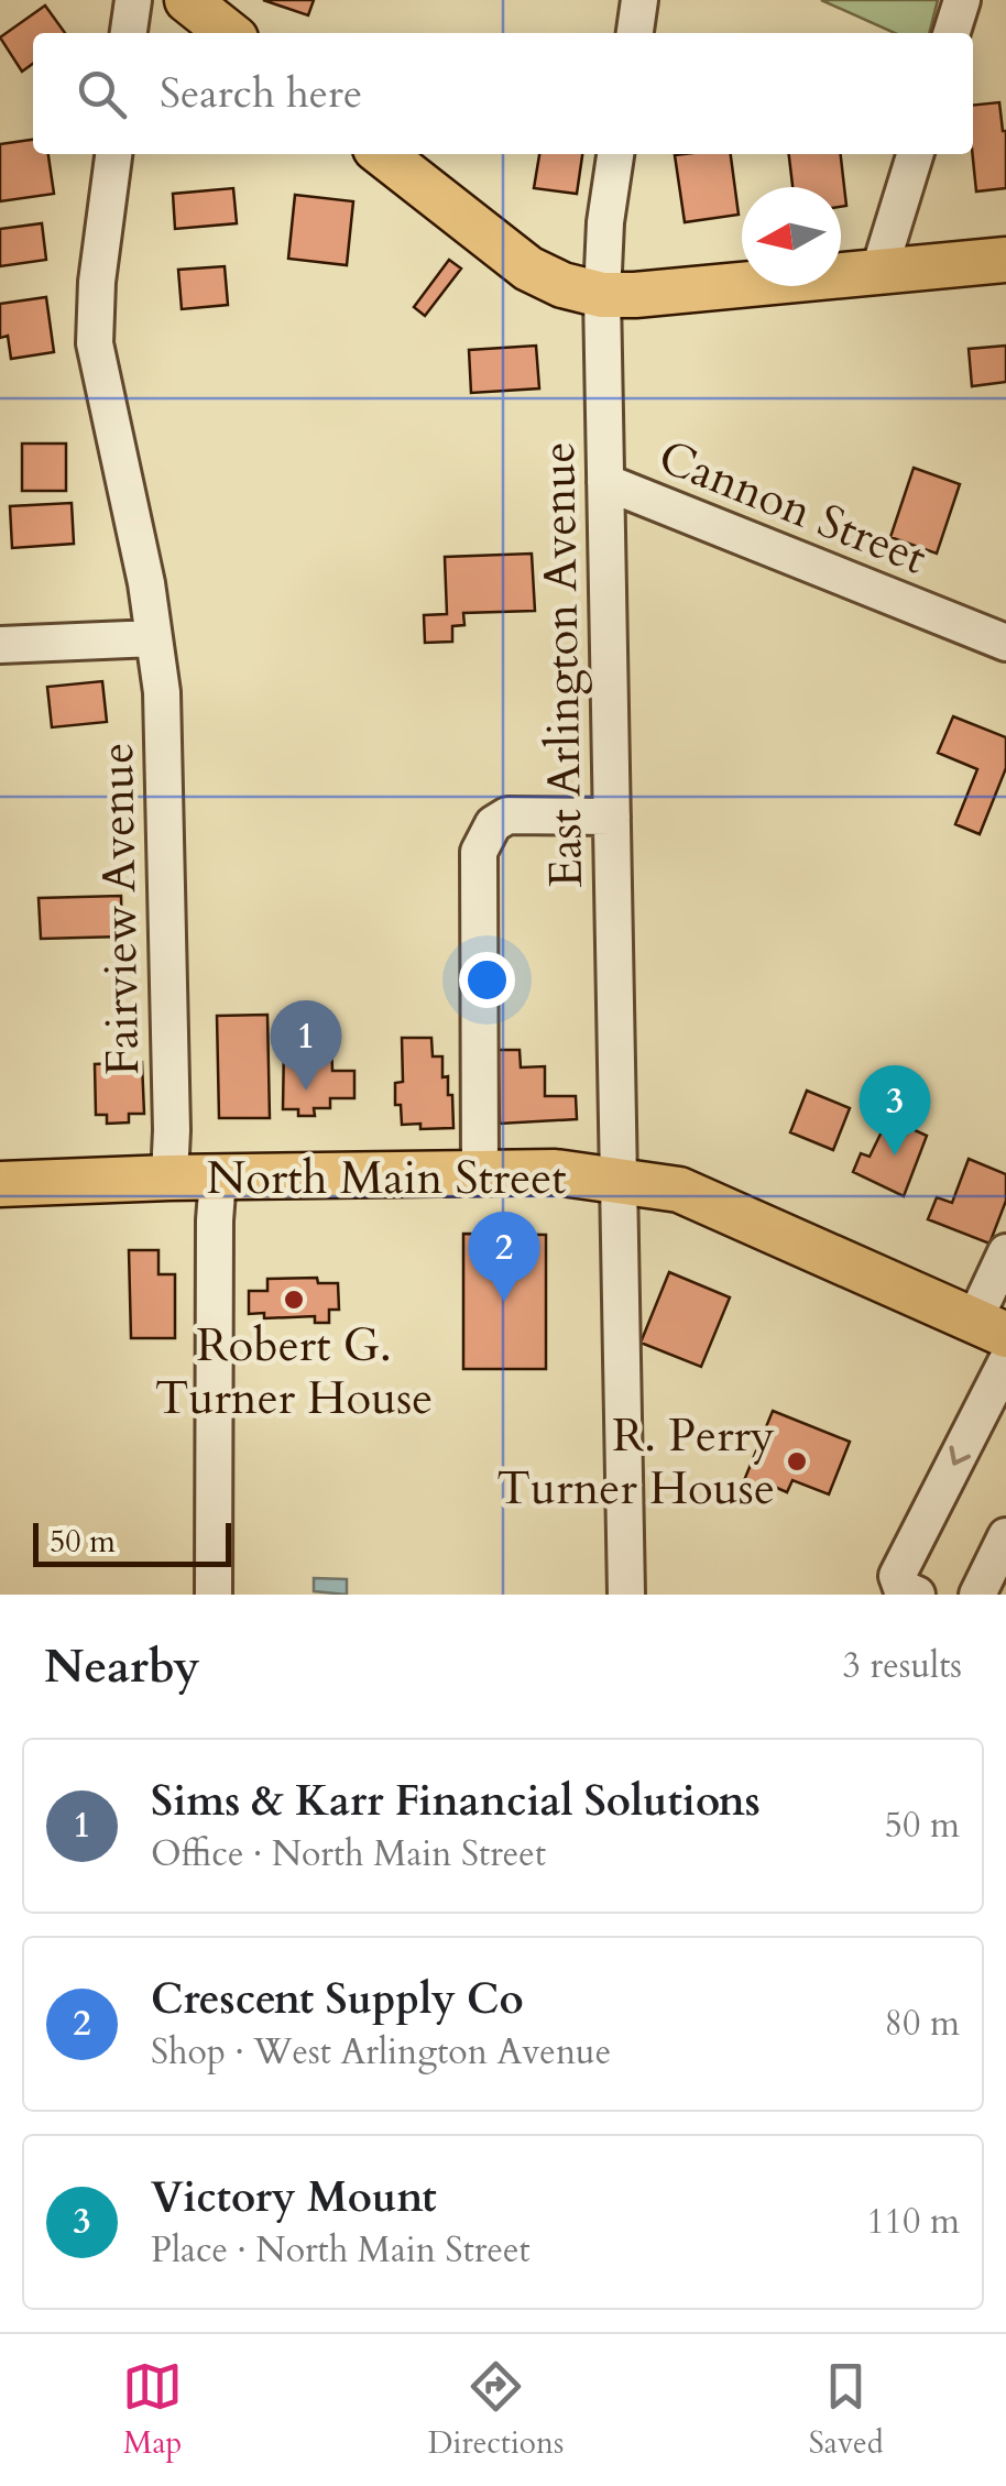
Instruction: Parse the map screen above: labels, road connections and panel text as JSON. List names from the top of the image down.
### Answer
{
  "streets": {
    "main road": ["North Main Street"],
    "street": ["Cannon Street", "East Arlington Avenue", "Fairview Avenue"]
  },
  "crossings": [
    ["Cannon Street", "East Arlington Avenue"],
    ["East Arlington Avenue", "North Main Street"],
    ["Fairview Avenue", "North Main Street"]
  ],
  "places": ["Robert G. Turner House", "R. Perry Turner House"],
  "scale_bar": "50 m",
  "north": "left",
  "page": {
    "search": "Search here",
    "pins": ["1", "3", "2"],
    "scale": "50 m",
    "heading": ["Nearby", "3 results"],
    "list": [
      {
        "mark": "1",
        "name": "Sims & Karr Financial Solutions",
        "note": "Office · North Main Street",
        "value": "50 m"
      },
      {
        "mark": "2",
        "name": "Crescent Supply Co",
        "note": "Shop · West Arlington Avenue",
        "value": "80 m"
      },
      {
        "mark": "3",
        "name": "Victory Mount",
        "note": "Place · North Main Street",
        "value": "110 m"
      }
    ],
    "nav": ["Map", "Directions", "Saved"]
  }
}
